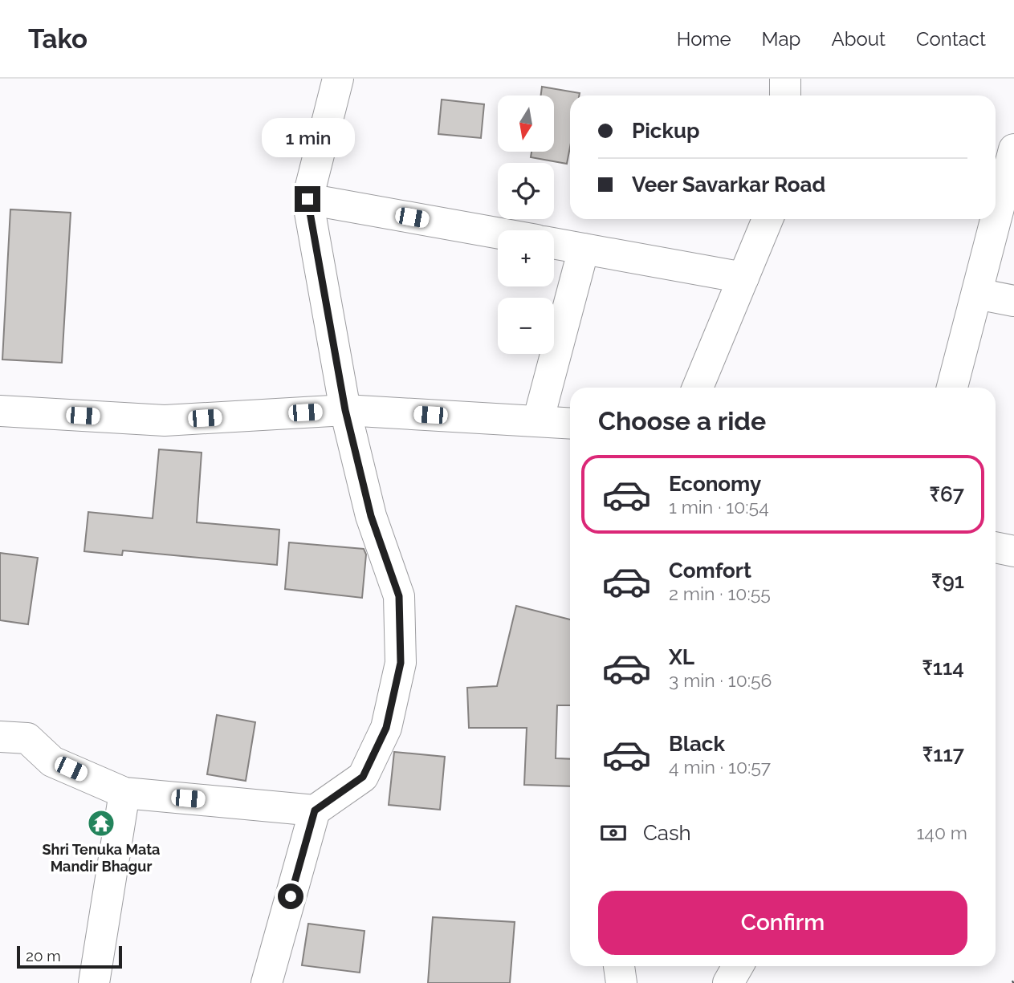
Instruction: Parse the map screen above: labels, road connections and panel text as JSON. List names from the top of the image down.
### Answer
{
  "places": {
    "temple": ["Shri Tenuka Mata Mandir Bhagur"]
  },
  "scale_bar": "20 m",
  "north": "bottom",
  "page": {
    "header": "Tako",
    "nav": [
      "Home",
      "Map",
      "About",
      "Contact"
    ],
    "map_buttons": ["+", "−"],
    "banner": ["Pickup", "Veer Savarkar Road"],
    "bubble": "1 min",
    "heading": "Choose a ride",
    "list": [
      {
        "name": "Economy",
        "note": "1 min · 10:54",
        "value": "₹67"
      },
      {
        "name": "Comfort",
        "note": "2 min · 10:55",
        "value": "₹91"
      },
      {
        "name": "XL",
        "note": "3 min · 10:56",
        "value": "₹114"
      },
      {
        "name": "Black",
        "note": "4 min · 10:57",
        "value": "₹117"
      }
    ],
    "pay": ["Cash", "140 m"],
    "buttons": "Confirm",
    "scale": "20 m"
  }
}
